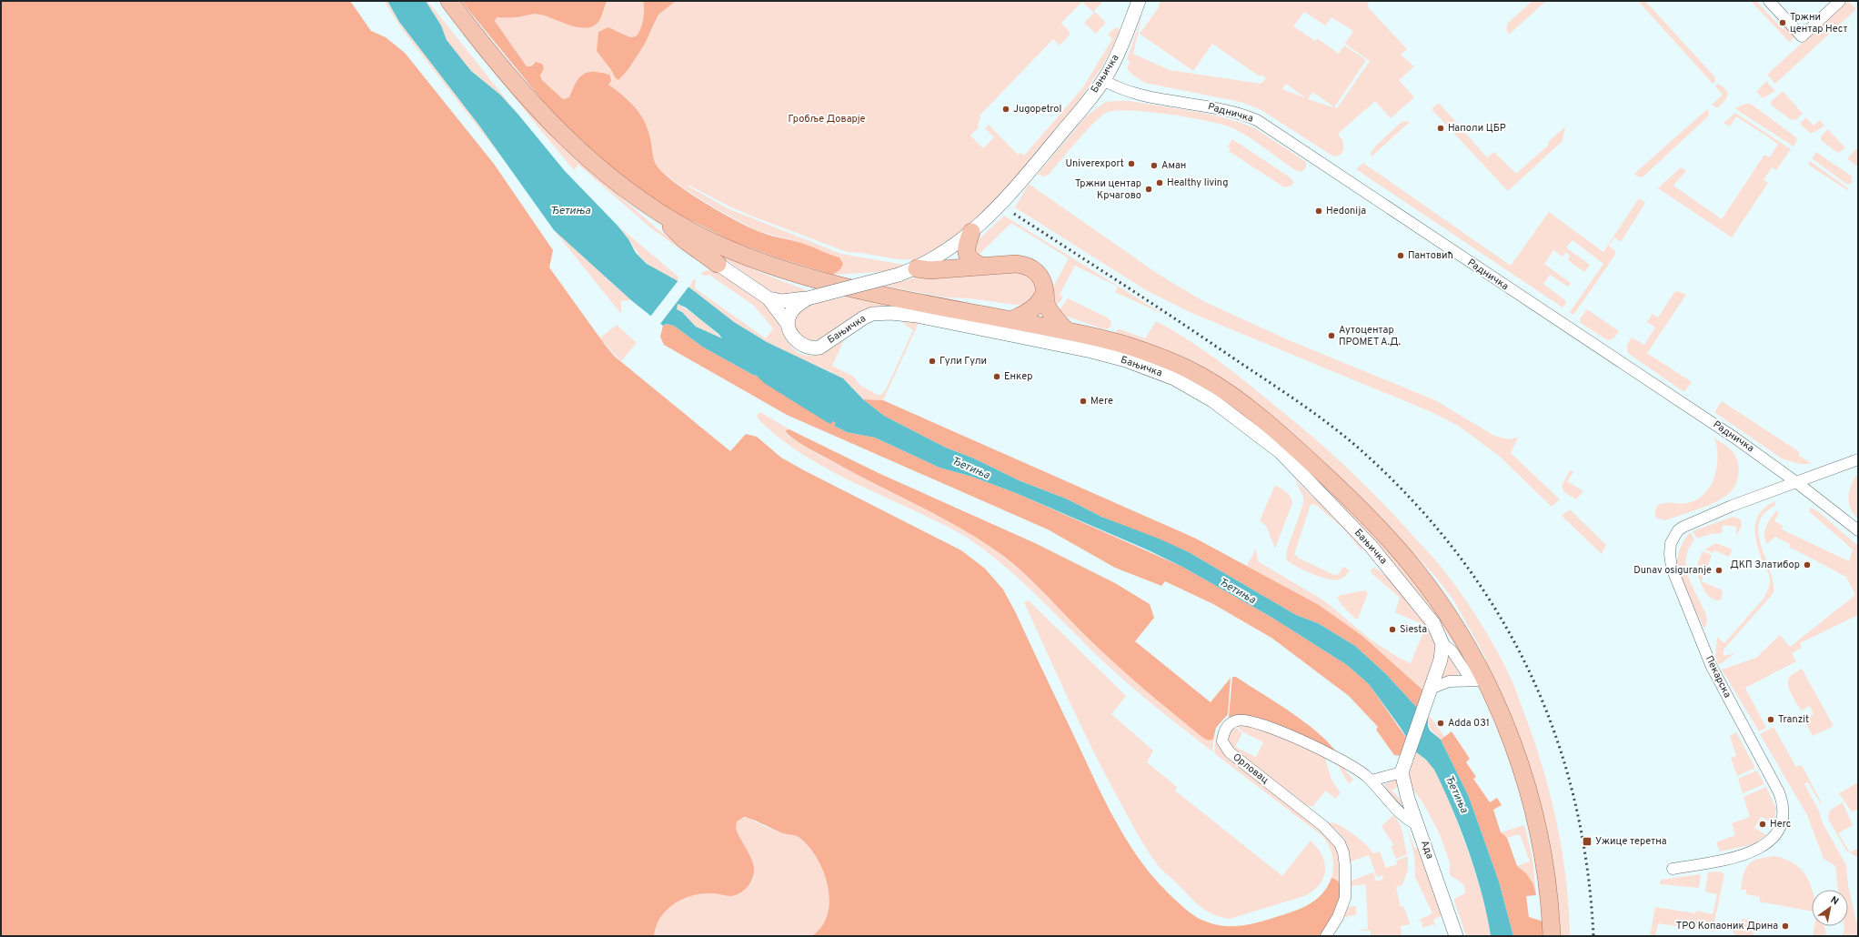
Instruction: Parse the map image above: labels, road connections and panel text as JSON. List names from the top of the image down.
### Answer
{
  "streets": {
    "street": [
      "Бањичка",
      "Радничка",
      "Пекарска",
      "Орловац",
      "Ада"
    ]
  },
  "crossings": [
    ["Бањичка", "Радничка"],
    ["Радничка", "Пекарска"],
    ["Орловац", "Ада"]
  ],
  "water": ["Ђетиња"],
  "parks": ["Гробље Доварје"],
  "places": {
    "other": [
      "Тржни центар Нест",
      "Jugopetrol",
      "Наполи ЦБР",
      "Univerexport",
      "Аман",
      "Healthy living",
      "Тржни центар Крчагово",
      "Hedonija",
      "Пантовић",
      "Аутоцентар ПРОМЕТ А.Д.",
      "Гули Гули",
      "Енкер",
      "Mere",
      "ДКП Златибор",
      "Dunav osiguranje",
      "Siesta",
      "Tranzit",
      "Adda 031",
      "Herc",
      "ТРО Копаоник Дрина"
    ],
    "transit": ["Ужице теретна"]
  },
  "north": "top right"
}
